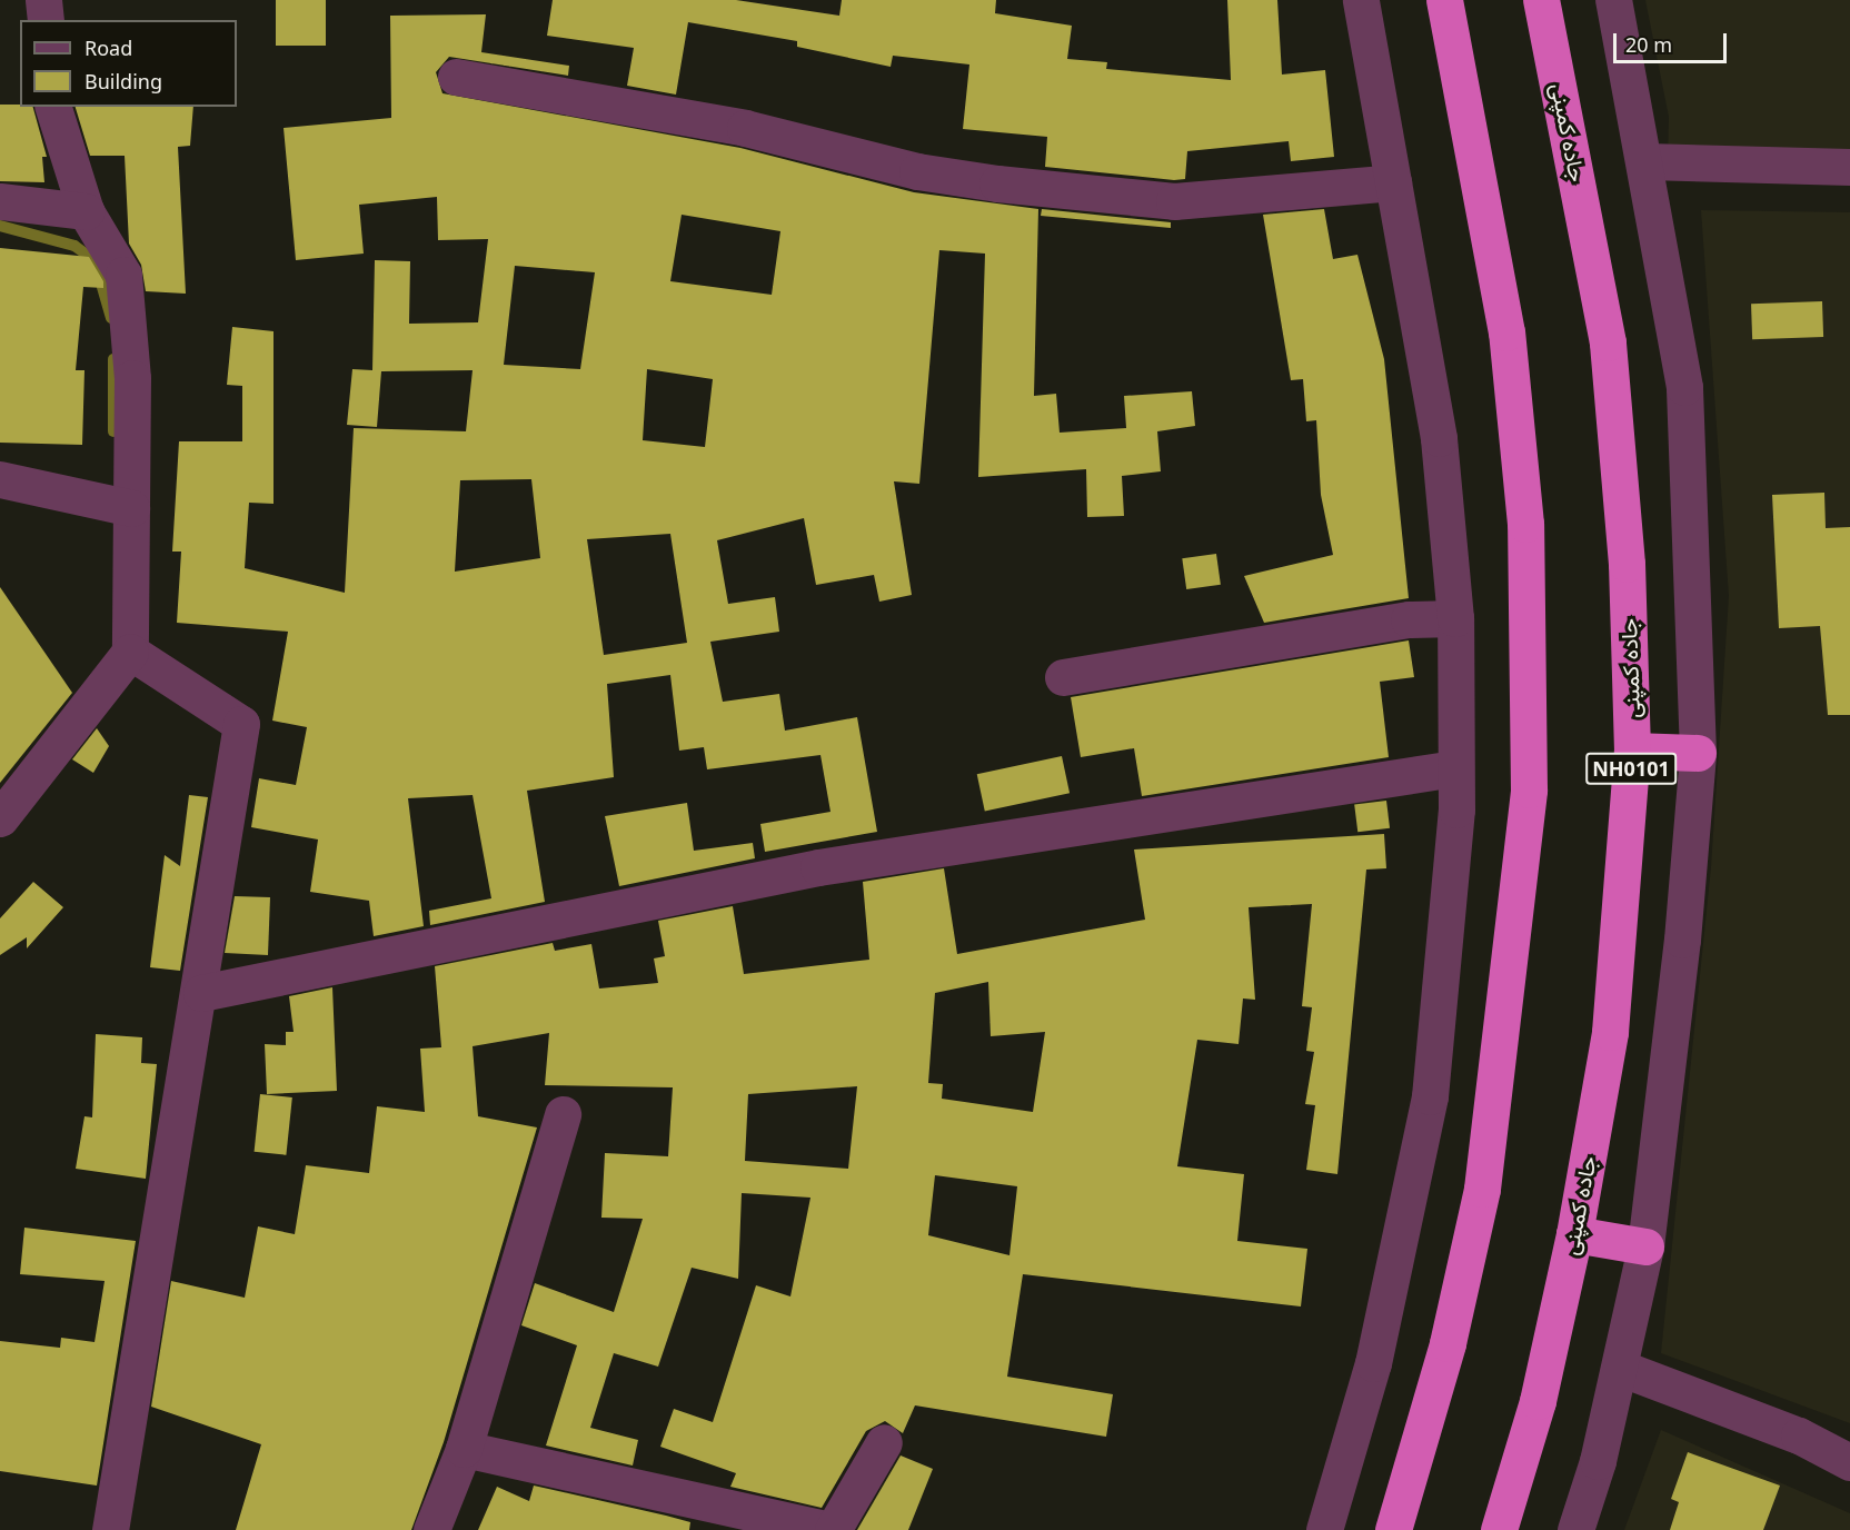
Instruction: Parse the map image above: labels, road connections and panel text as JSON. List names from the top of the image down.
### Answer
{
  "streets": {
    "highway": ["جاده کمپنی", "NH0101"]
  },
  "legend": ["Road", "Building"],
  "scale_bar": "20 m"
}
